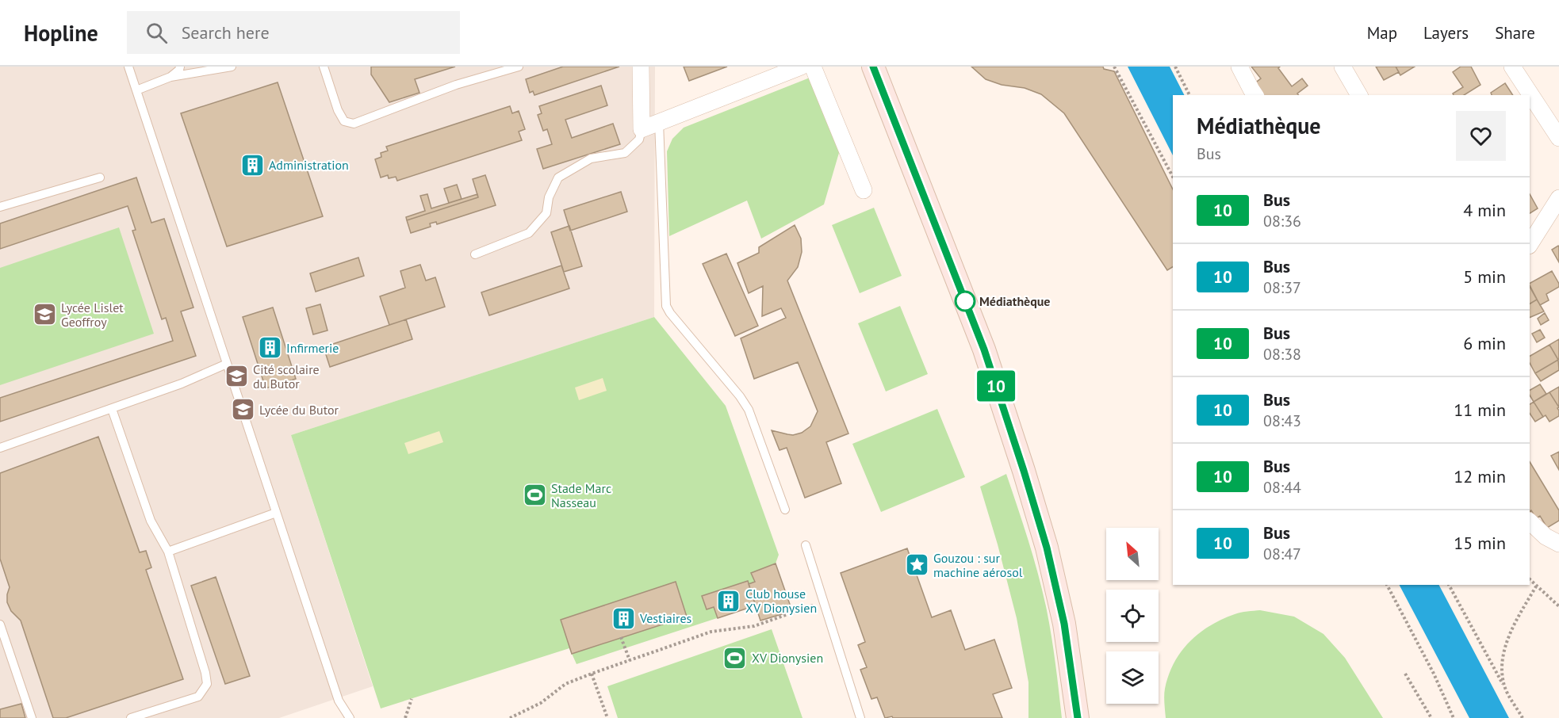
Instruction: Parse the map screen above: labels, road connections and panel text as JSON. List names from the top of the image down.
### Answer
{
  "places": {
    "building": [
      "Administration",
      "Infirmerie",
      "Club house XV Dionysien",
      "Vestiaires"
    ],
    "other": ["Médiathèque"],
    "school or university": ["Lycée Lislet Geoffroy", "Cité scolaire du Butor", "Lycée du Butor"],
    "sports": ["Stade Marc Nasseau", "XV Dionysien"],
    "place": ["Gouzou : sur machine aérosol"]
  },
  "lines": ["bus line 10"],
  "north": "top left",
  "page": {
    "header": "Hopline",
    "search": "Search here",
    "nav": ["Map", "Layers", "Share"],
    "on_map": "10",
    "heading": ["Médiathèque", "Bus"],
    "list": [
      {
        "mark": "10",
        "name": "Bus",
        "note": "08:36",
        "value": "4 min"
      },
      {
        "mark": "10",
        "name": "Bus",
        "note": "08:37",
        "value": "5 min"
      },
      {
        "mark": "10",
        "name": "Bus",
        "note": "08:38",
        "value": "6 min"
      },
      {
        "mark": "10",
        "name": "Bus",
        "note": "08:43",
        "value": "11 min"
      },
      {
        "mark": "10",
        "name": "Bus",
        "note": "08:44",
        "value": "12 min"
      },
      {
        "mark": "10",
        "name": "Bus",
        "note": "08:47",
        "value": "15 min"
      }
    ]
  }
}
